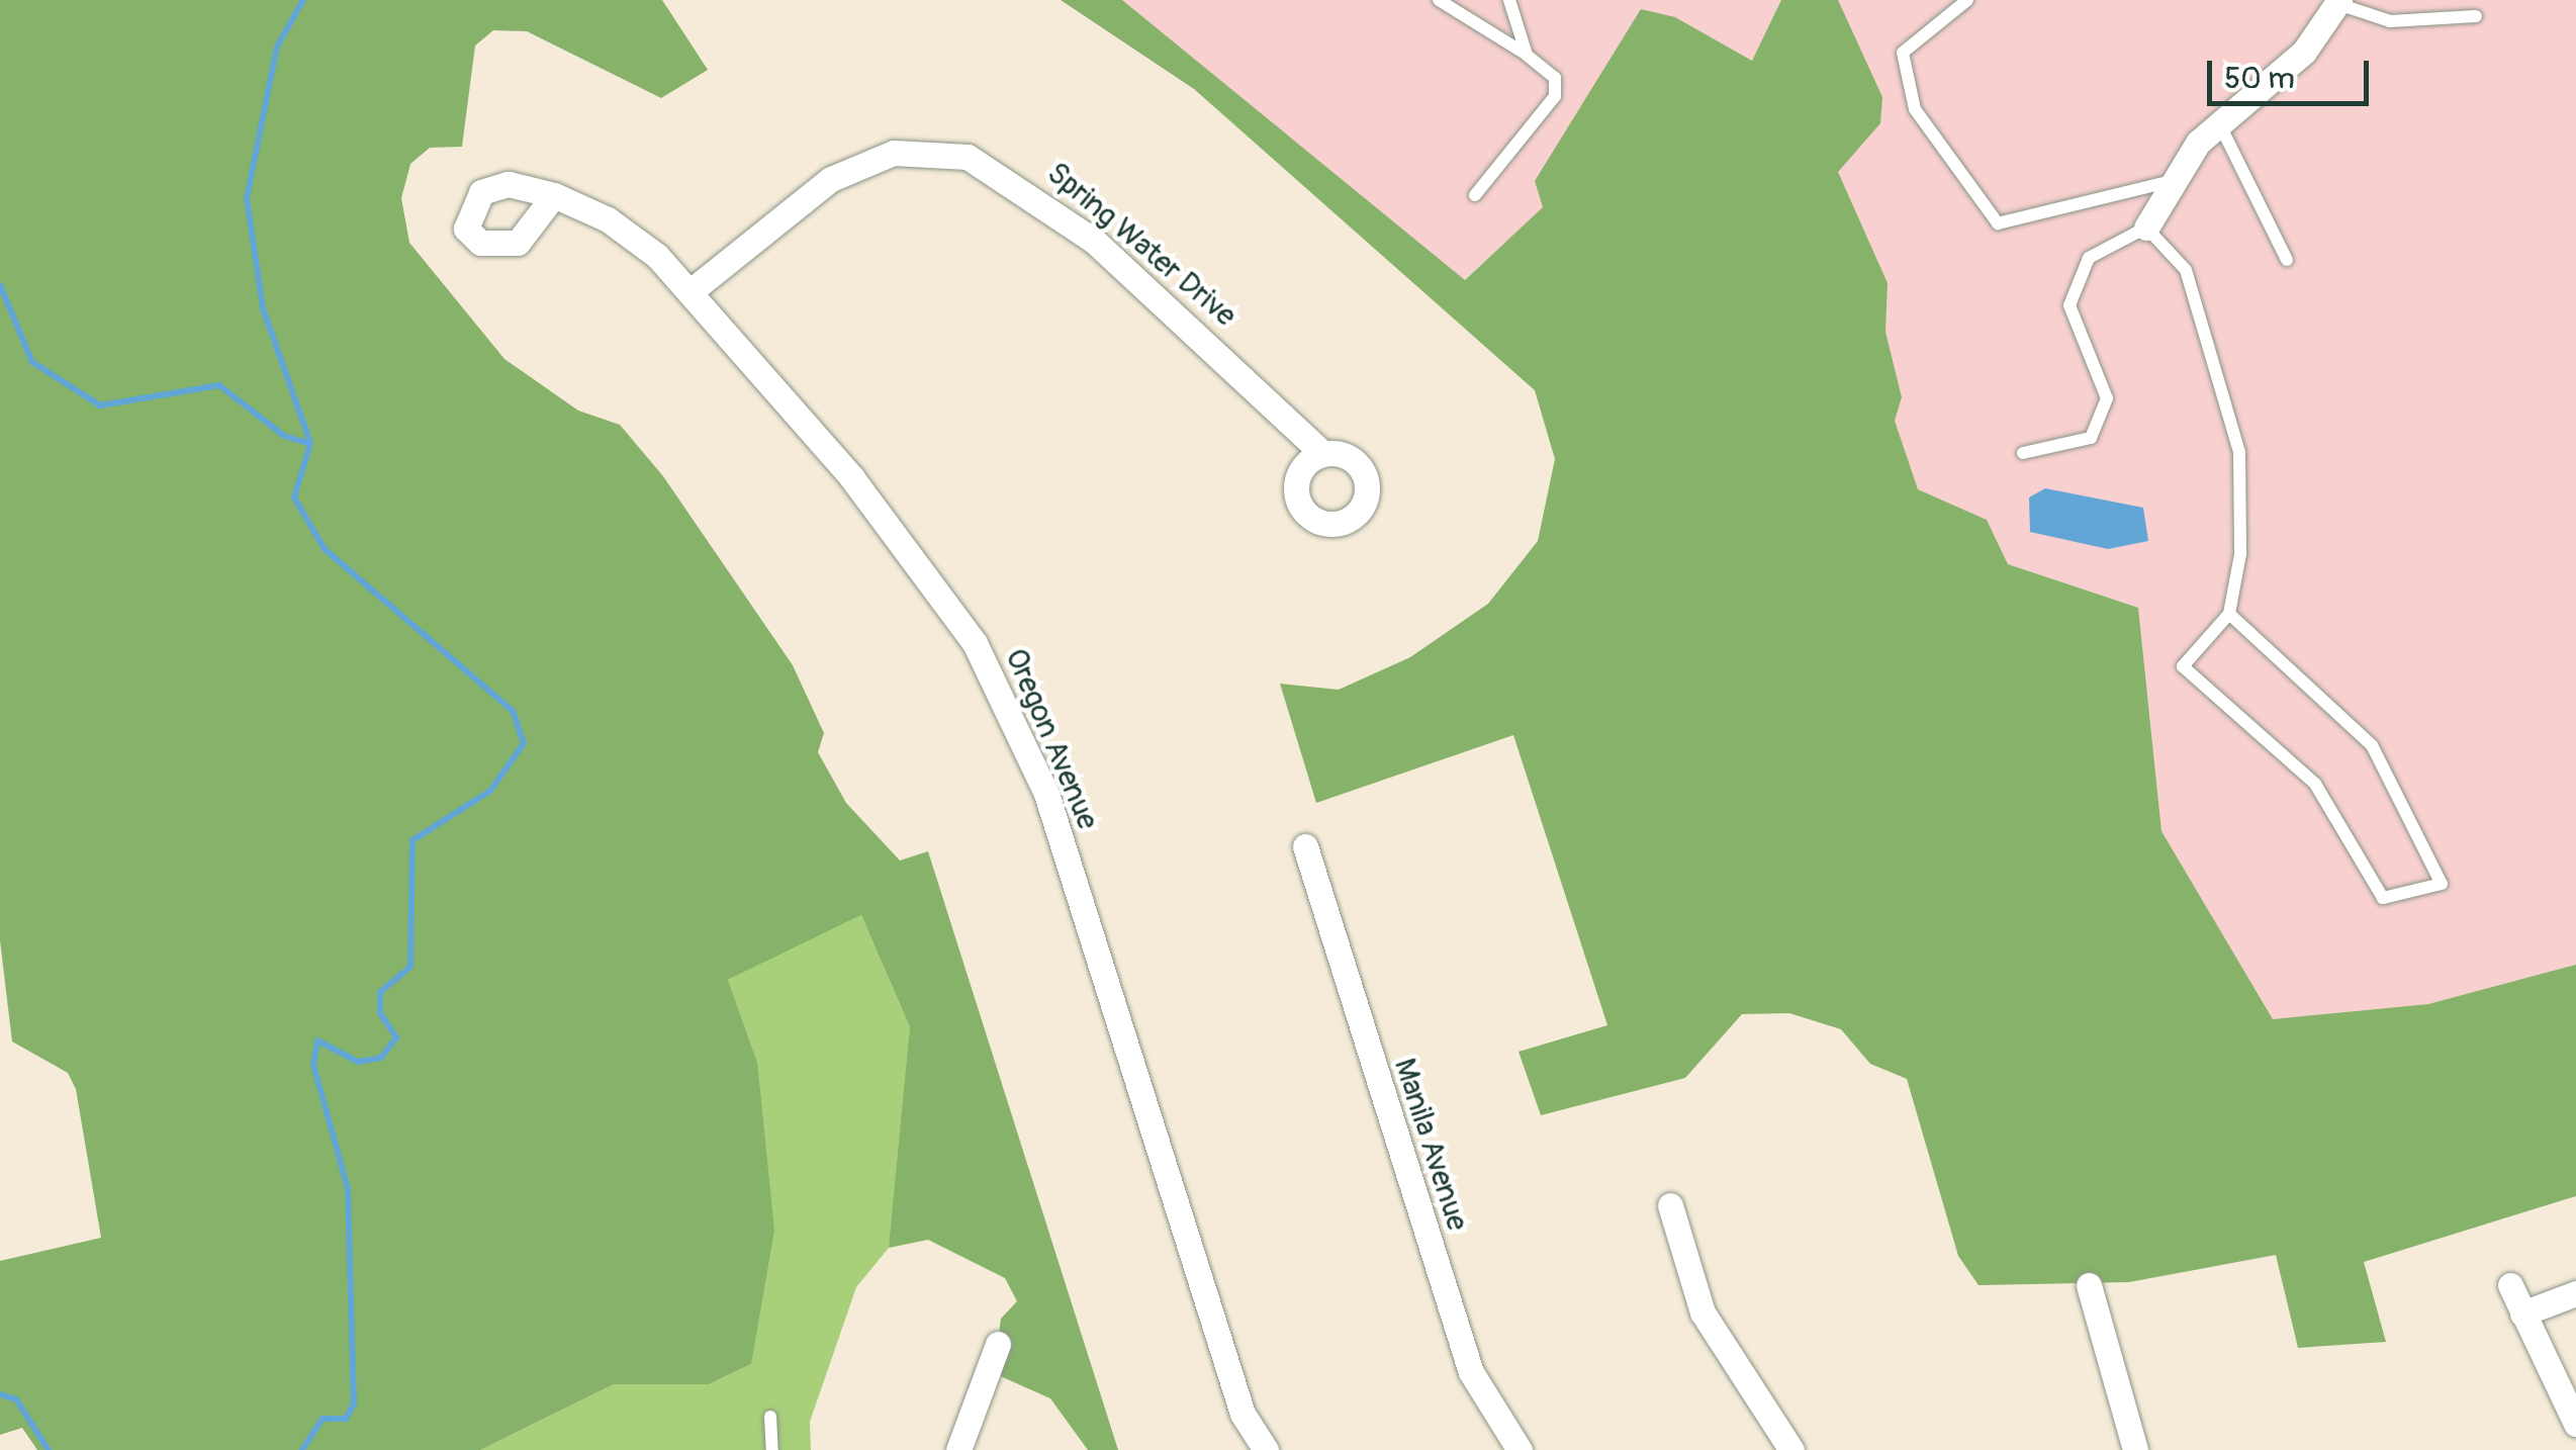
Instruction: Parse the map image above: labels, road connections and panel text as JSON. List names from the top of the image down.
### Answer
{
  "streets": {
    "street": ["Spring Water Drive", "Oregon Avenue", "Manila Avenue"]
  },
  "crossings": [
    ["Spring Water Drive", "Oregon Avenue"]
  ],
  "scale_bar": "50 m"
}
